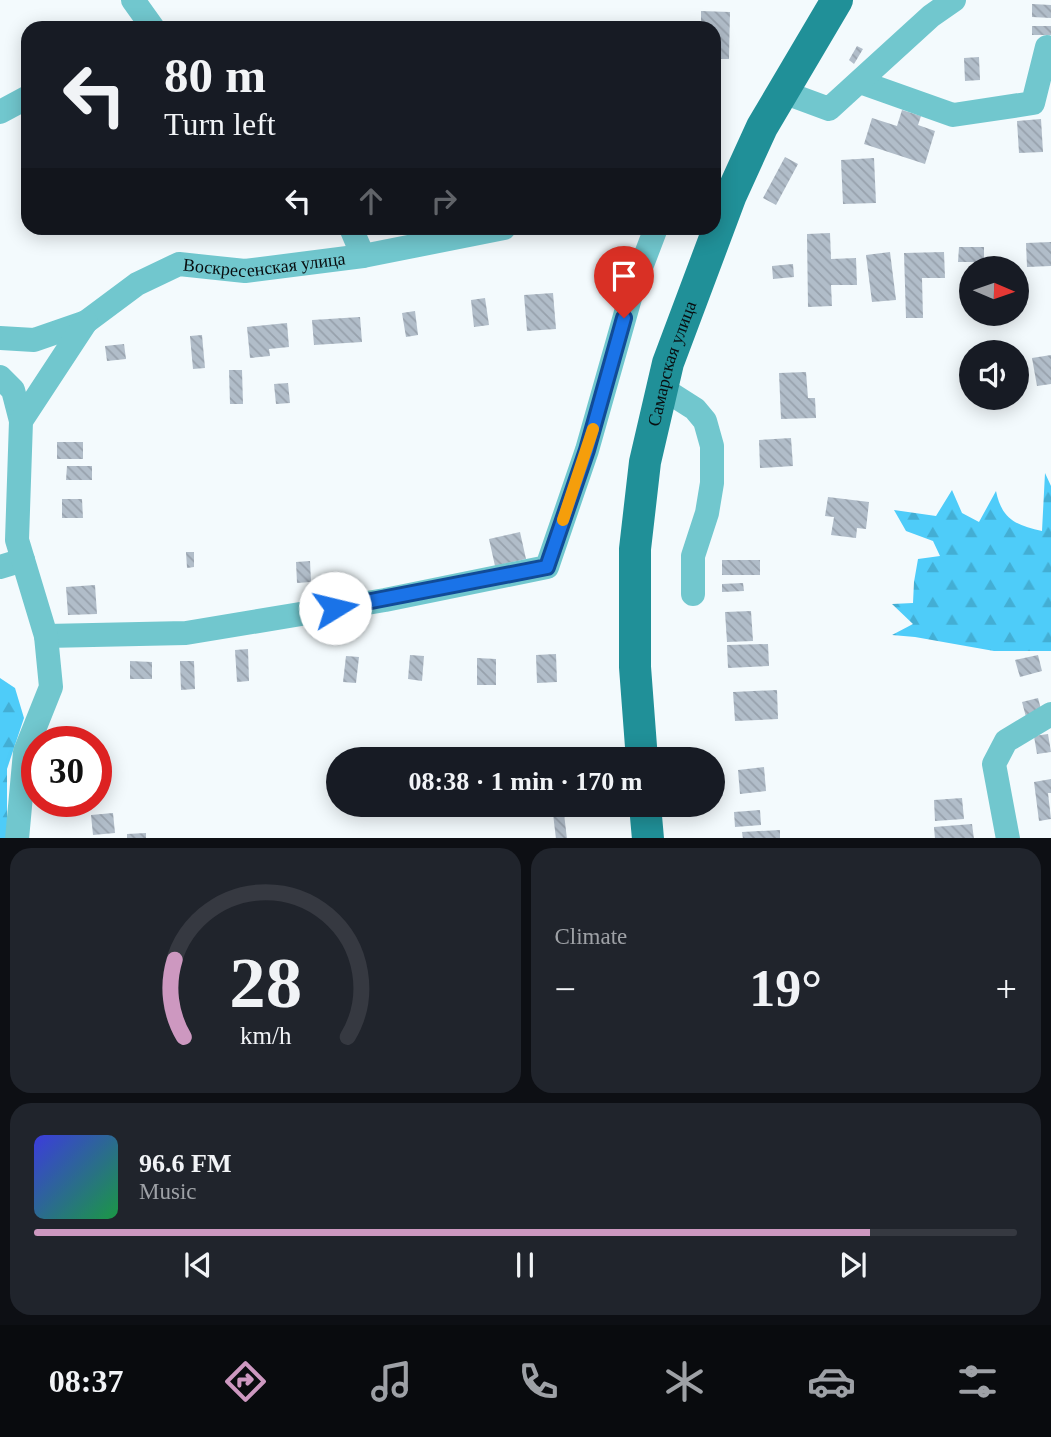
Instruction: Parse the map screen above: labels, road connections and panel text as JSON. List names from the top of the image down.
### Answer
{
  "streets": {
    "main road": ["Самарская улица"],
    "street": ["Воскресенская улица"]
  },
  "north": "right",
  "page": {
    "turn": ["80 m", "Turn left"],
    "limit": "30",
    "trip": "08:38 · 1 min · 170 m",
    "tile": "Climate",
    "heat": ["−", "19°", "+"],
    "song": ["96.6 FM", "Music"],
    "tabs": "08:37",
    "gauge": ["28", "km/h"]
  }
}
